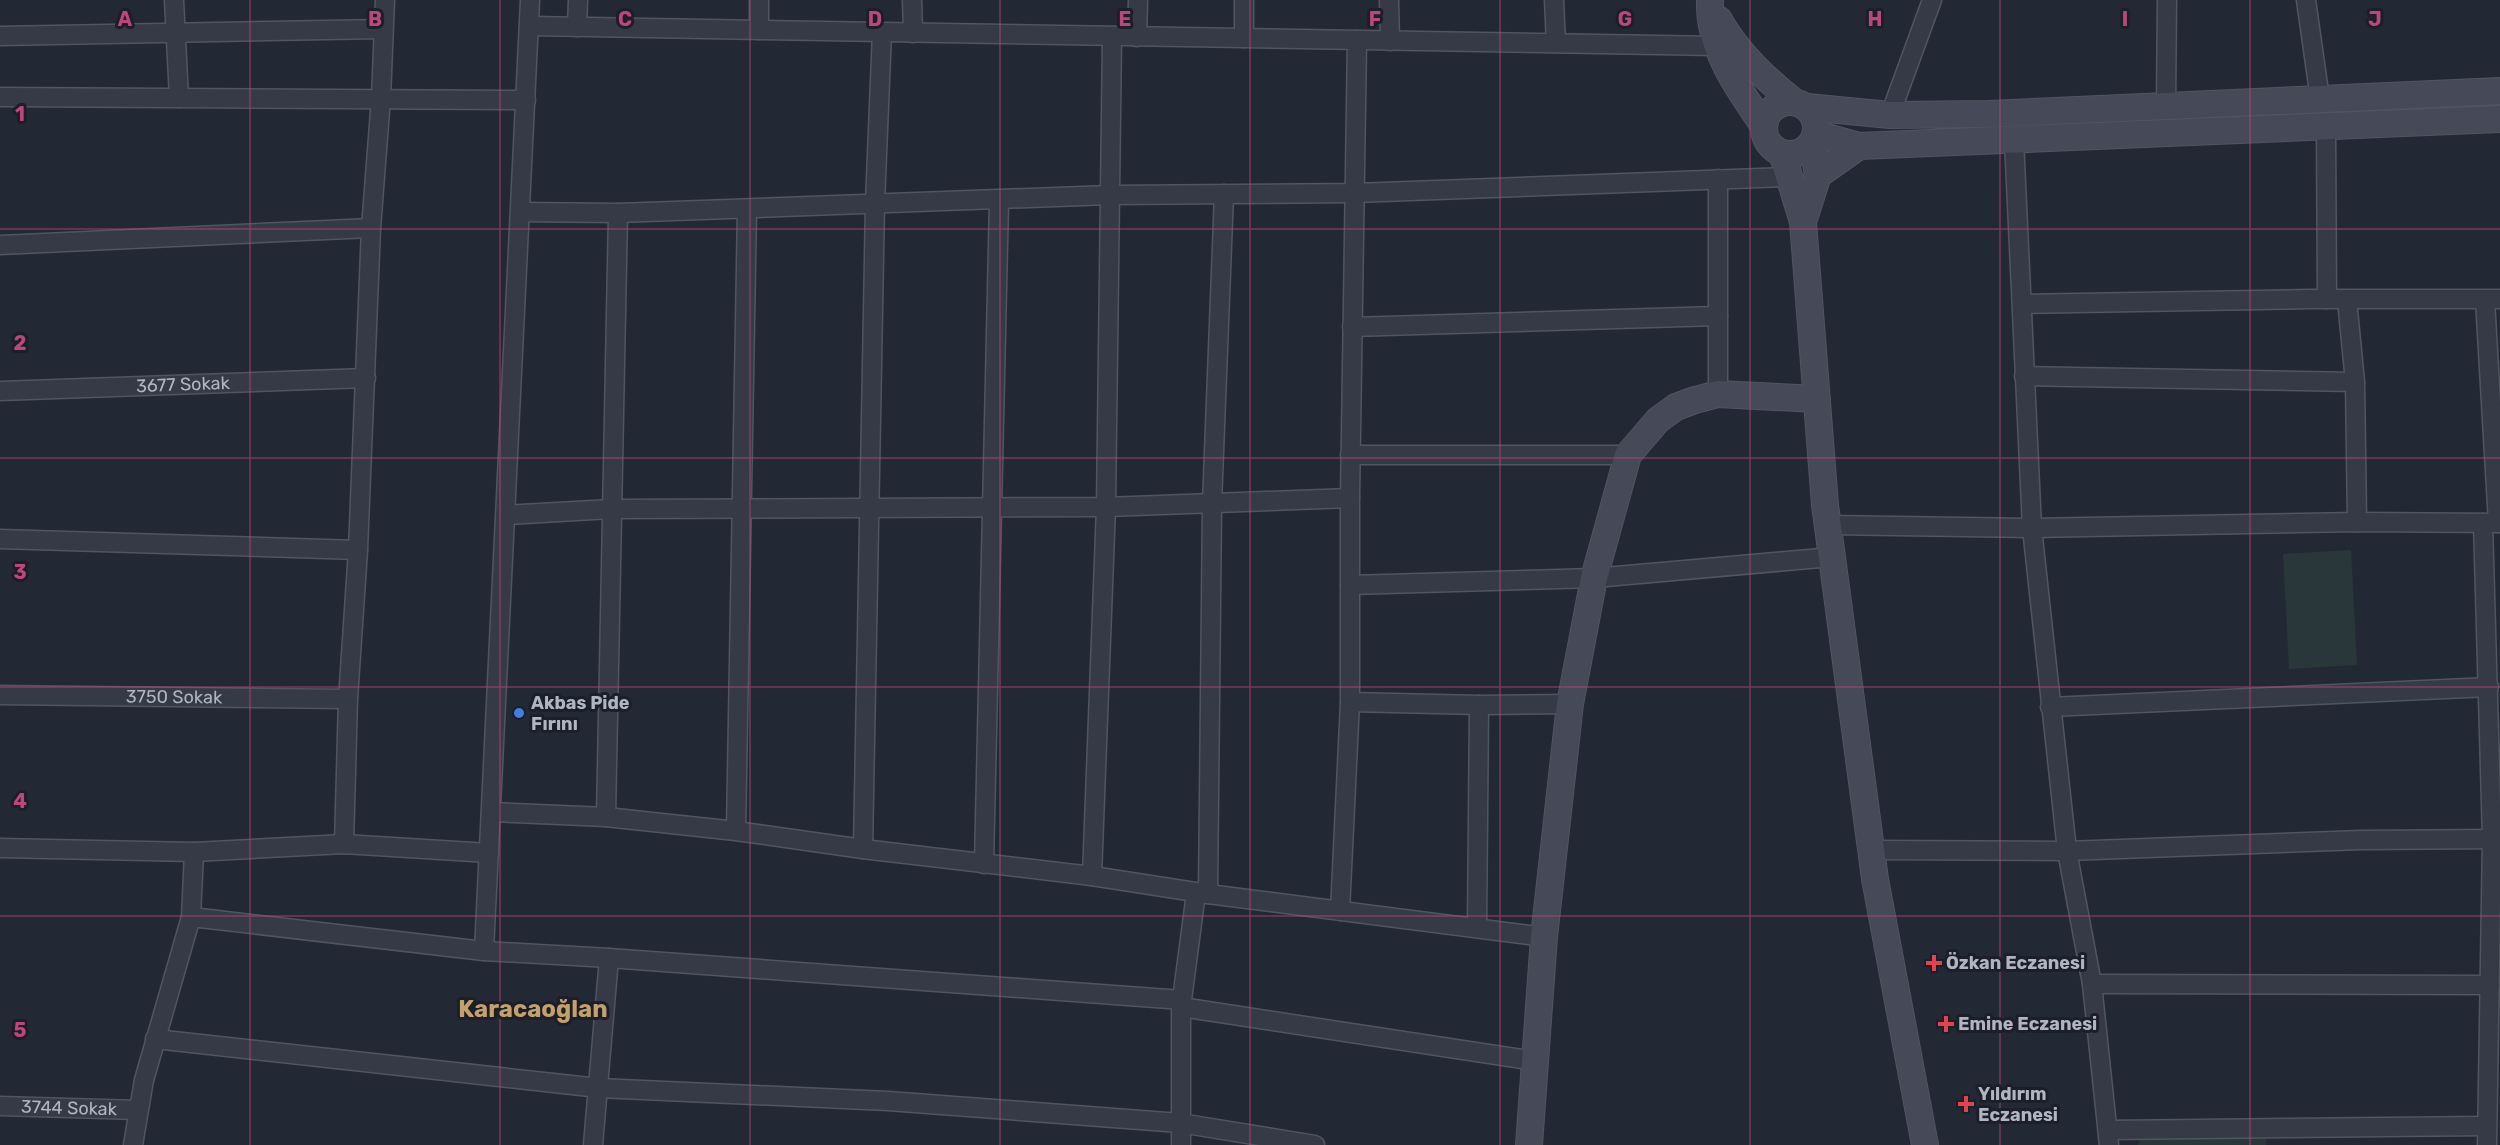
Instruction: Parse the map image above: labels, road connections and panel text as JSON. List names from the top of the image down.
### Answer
{
  "streets": {
    "street": ["3677 Sokak", "3750 Sokak", "3744 Sokak"]
  },
  "districts": ["Karacaoğlan"],
  "places": {
    "other": ["Akbas Pide Fırını"],
    "health": ["Özkan Eczanesi", "Emine Eczanesi", "Yıldırım Eczanesi"]
  },
  "grid": {
    "columns": [
      "A",
      "B",
      "C",
      "D",
      "E",
      "F",
      "G",
      "H",
      "I",
      "J"
    ],
    "rows": [
      "1",
      "2",
      "3",
      "4",
      "5"
    ]
  }
}
